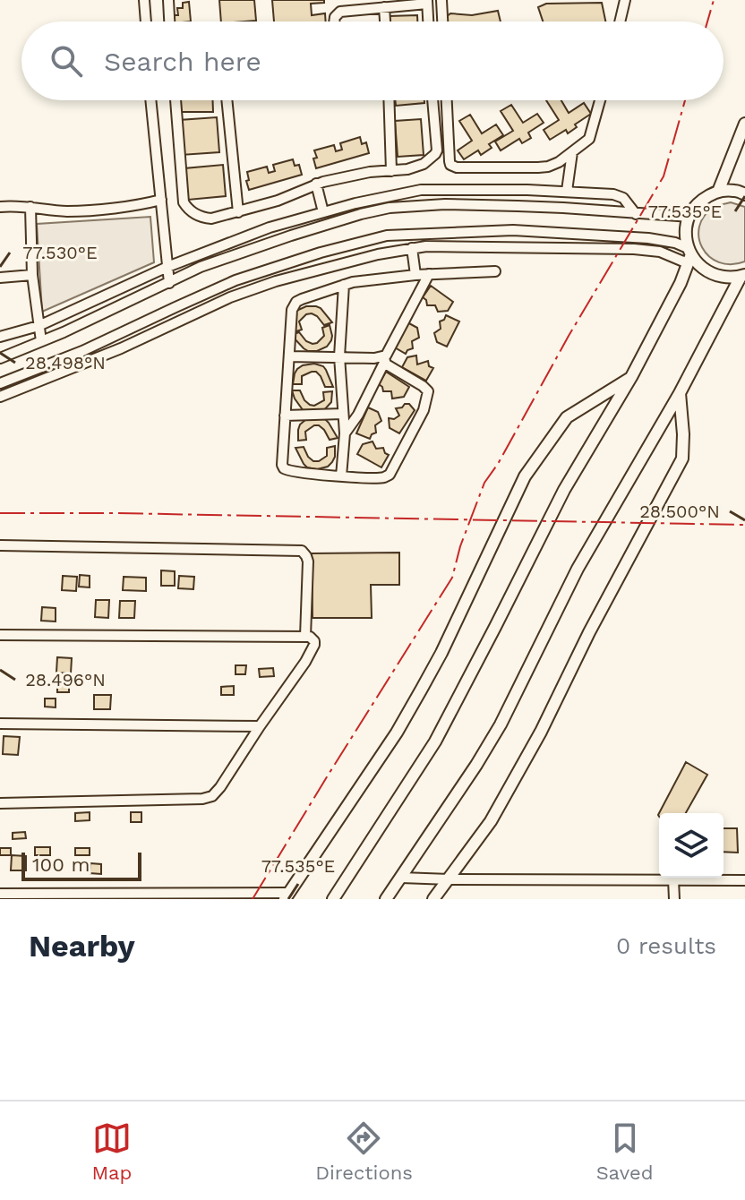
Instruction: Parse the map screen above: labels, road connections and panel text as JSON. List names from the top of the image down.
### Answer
{
  "scale_bar": "100 m",
  "page": {
    "search": "Search here",
    "scale": "100 m",
    "heading": ["Nearby", "0 results"],
    "nav": ["Map", "Directions", "Saved"]
  },
  "coordinates": [
    "77.535°E",
    "77.530°E",
    "28.498°N",
    "28.500°N",
    "28.496°N"
  ]
}
